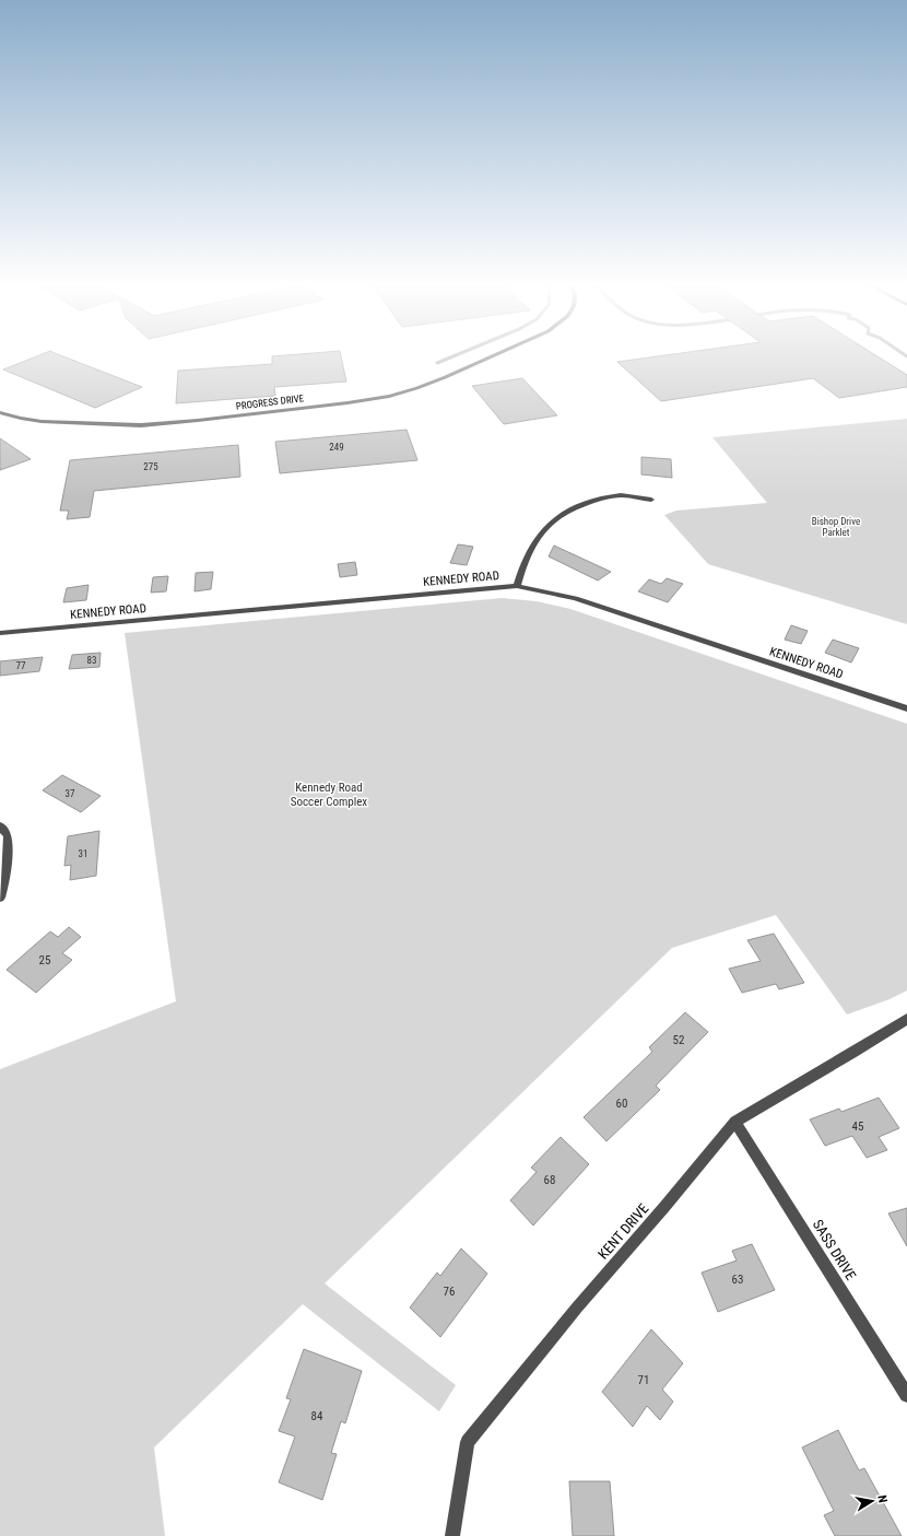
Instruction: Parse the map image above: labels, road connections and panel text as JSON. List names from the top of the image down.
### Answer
{
  "streets": {
    "street": [
      "PROGRESS DRIVE",
      "KENNEDY ROAD",
      "KENT DRIVE",
      "SASS DRIVE"
    ]
  },
  "crossings": [
    ["KENT DRIVE", "SASS DRIVE"]
  ],
  "parks": ["Bishop Drive Parklet", "Kennedy Road Soccer Complex"],
  "house_numbers": [
    "249",
    "275",
    "83",
    "77",
    "37",
    "31",
    "25",
    "52",
    "60",
    "45",
    "68",
    "63",
    "76",
    "71",
    "84"
  ],
  "north": "right"
}
